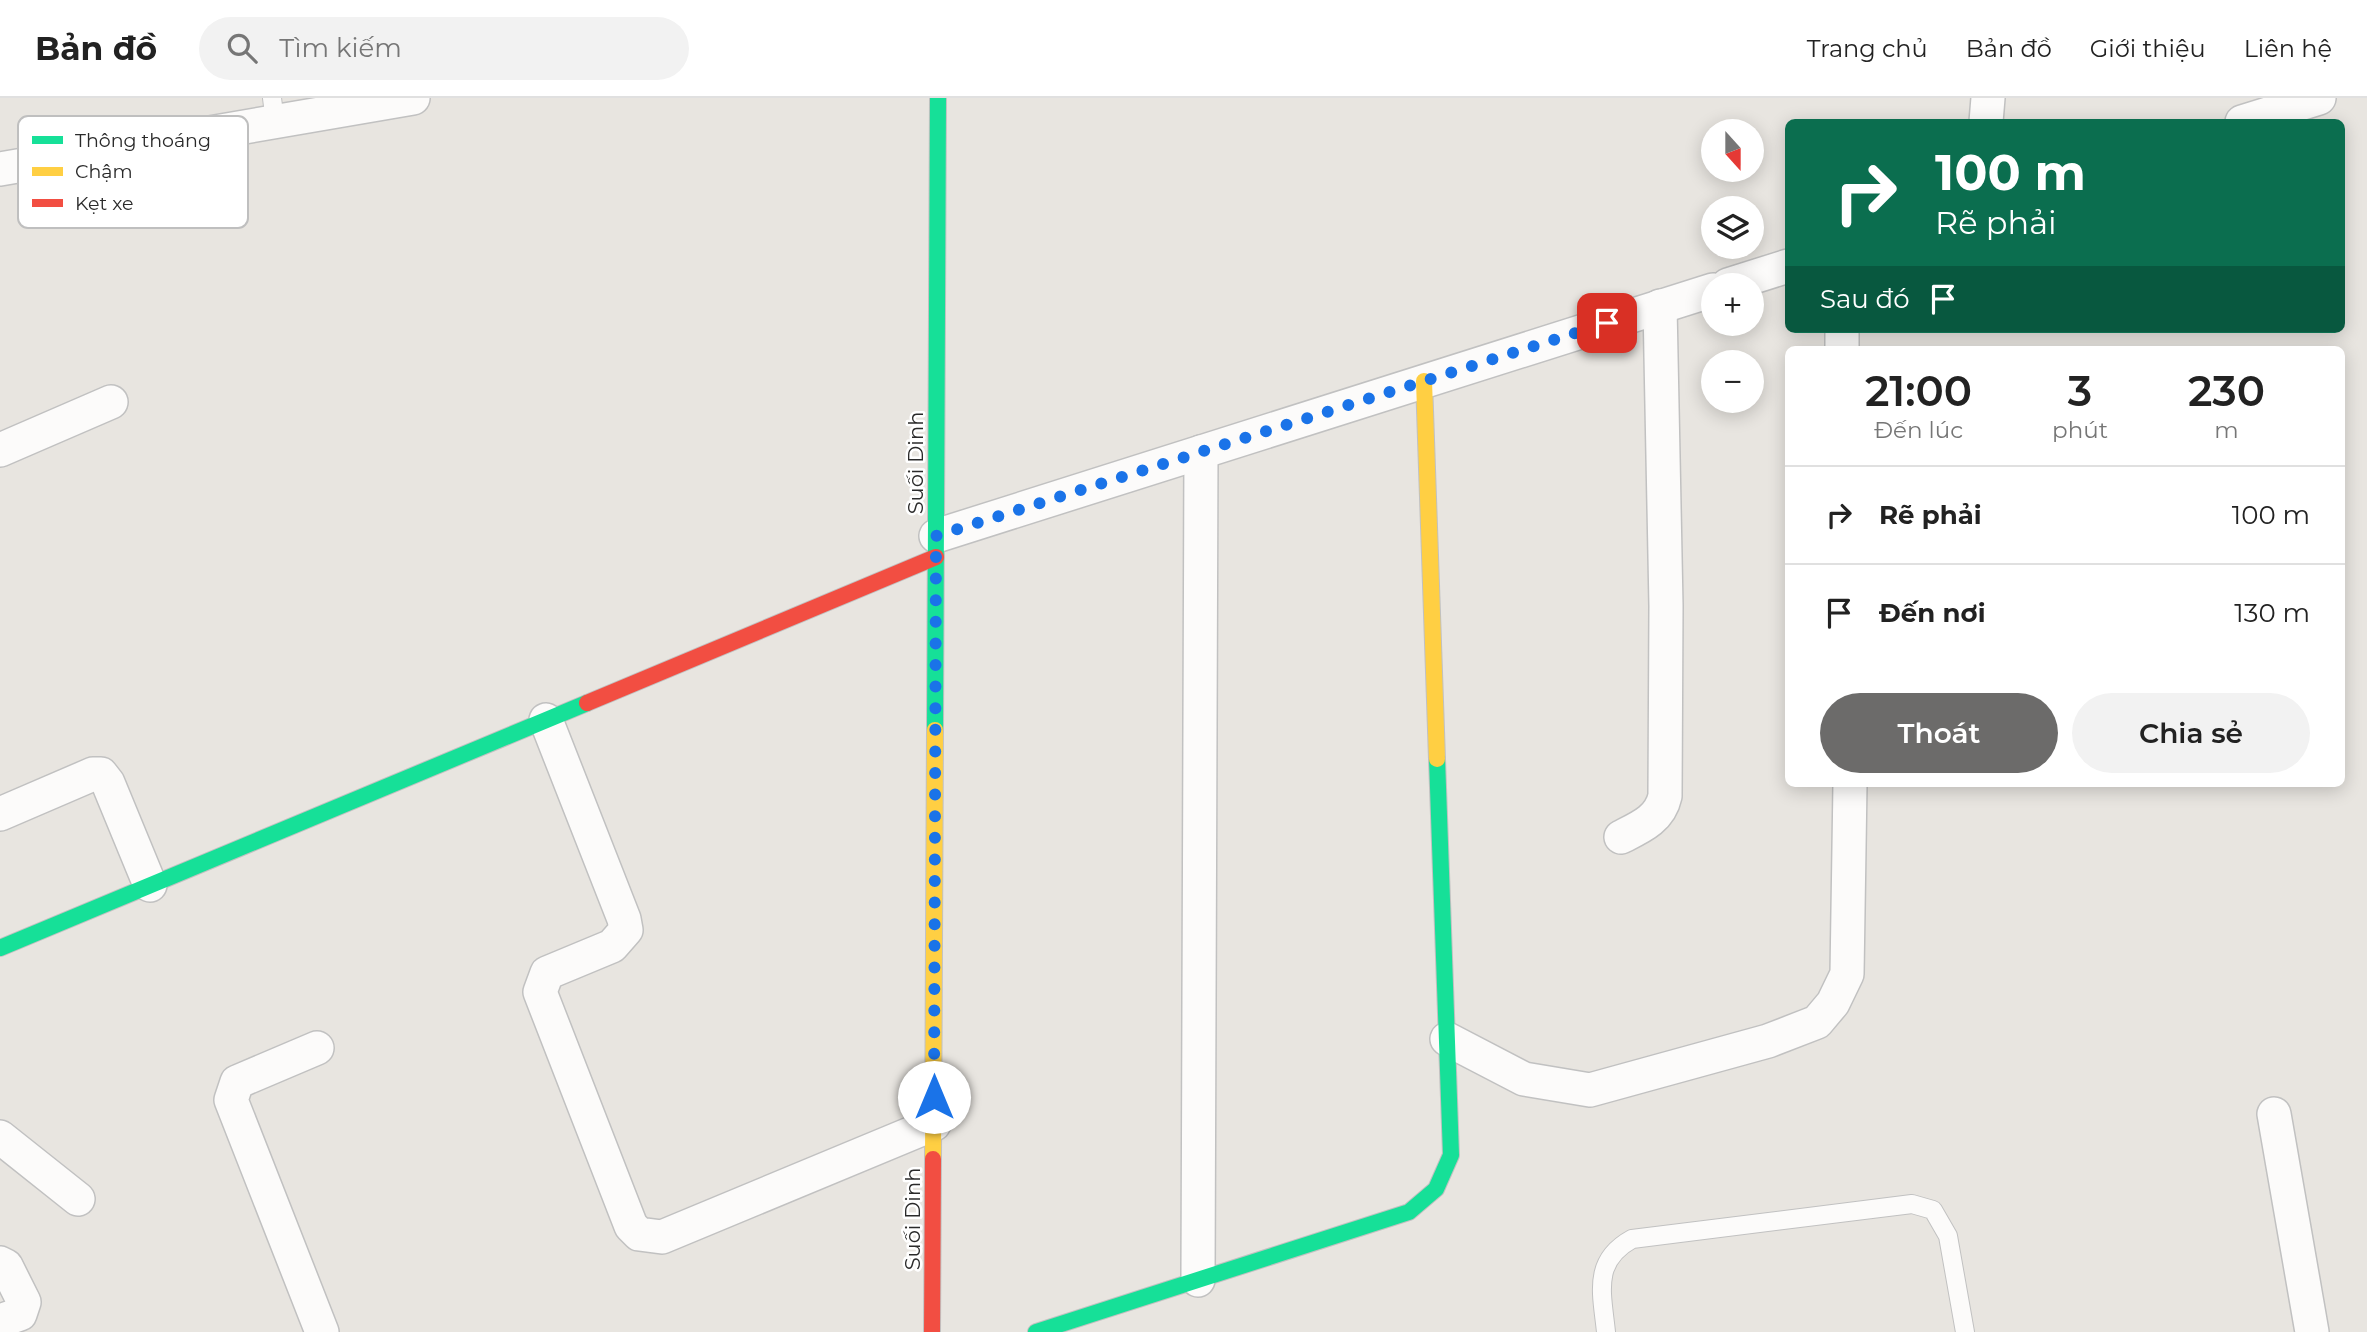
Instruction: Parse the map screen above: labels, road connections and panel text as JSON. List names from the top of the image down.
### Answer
{
  "streets": {
    "street": ["Suối Dinh"]
  },
  "legend": ["Thông thoáng", "Chậm", "Kẹt xe"],
  "north": "bottom",
  "page": {
    "header": "Bản đồ",
    "search": "Tìm kiếm",
    "nav": [
      "Trang chủ",
      "Bản đồ",
      "Giới thiệu",
      "Liên hệ"
    ],
    "map_buttons": ["+", "−"],
    "turn": ["100 m", "Rẽ phải"],
    "then": "Sau đó",
    "eta": [
      "21:00",
      "Đến lúc",
      "3",
      "phút",
      "230",
      "m"
    ],
    "list": [
      {
        "name": "Rẽ phải",
        "value": "100 m"
      },
      {
        "name": "Đến nơi",
        "value": "130 m"
      }
    ],
    "buttons": ["Thoát", "Chia sẻ"]
  }
}
